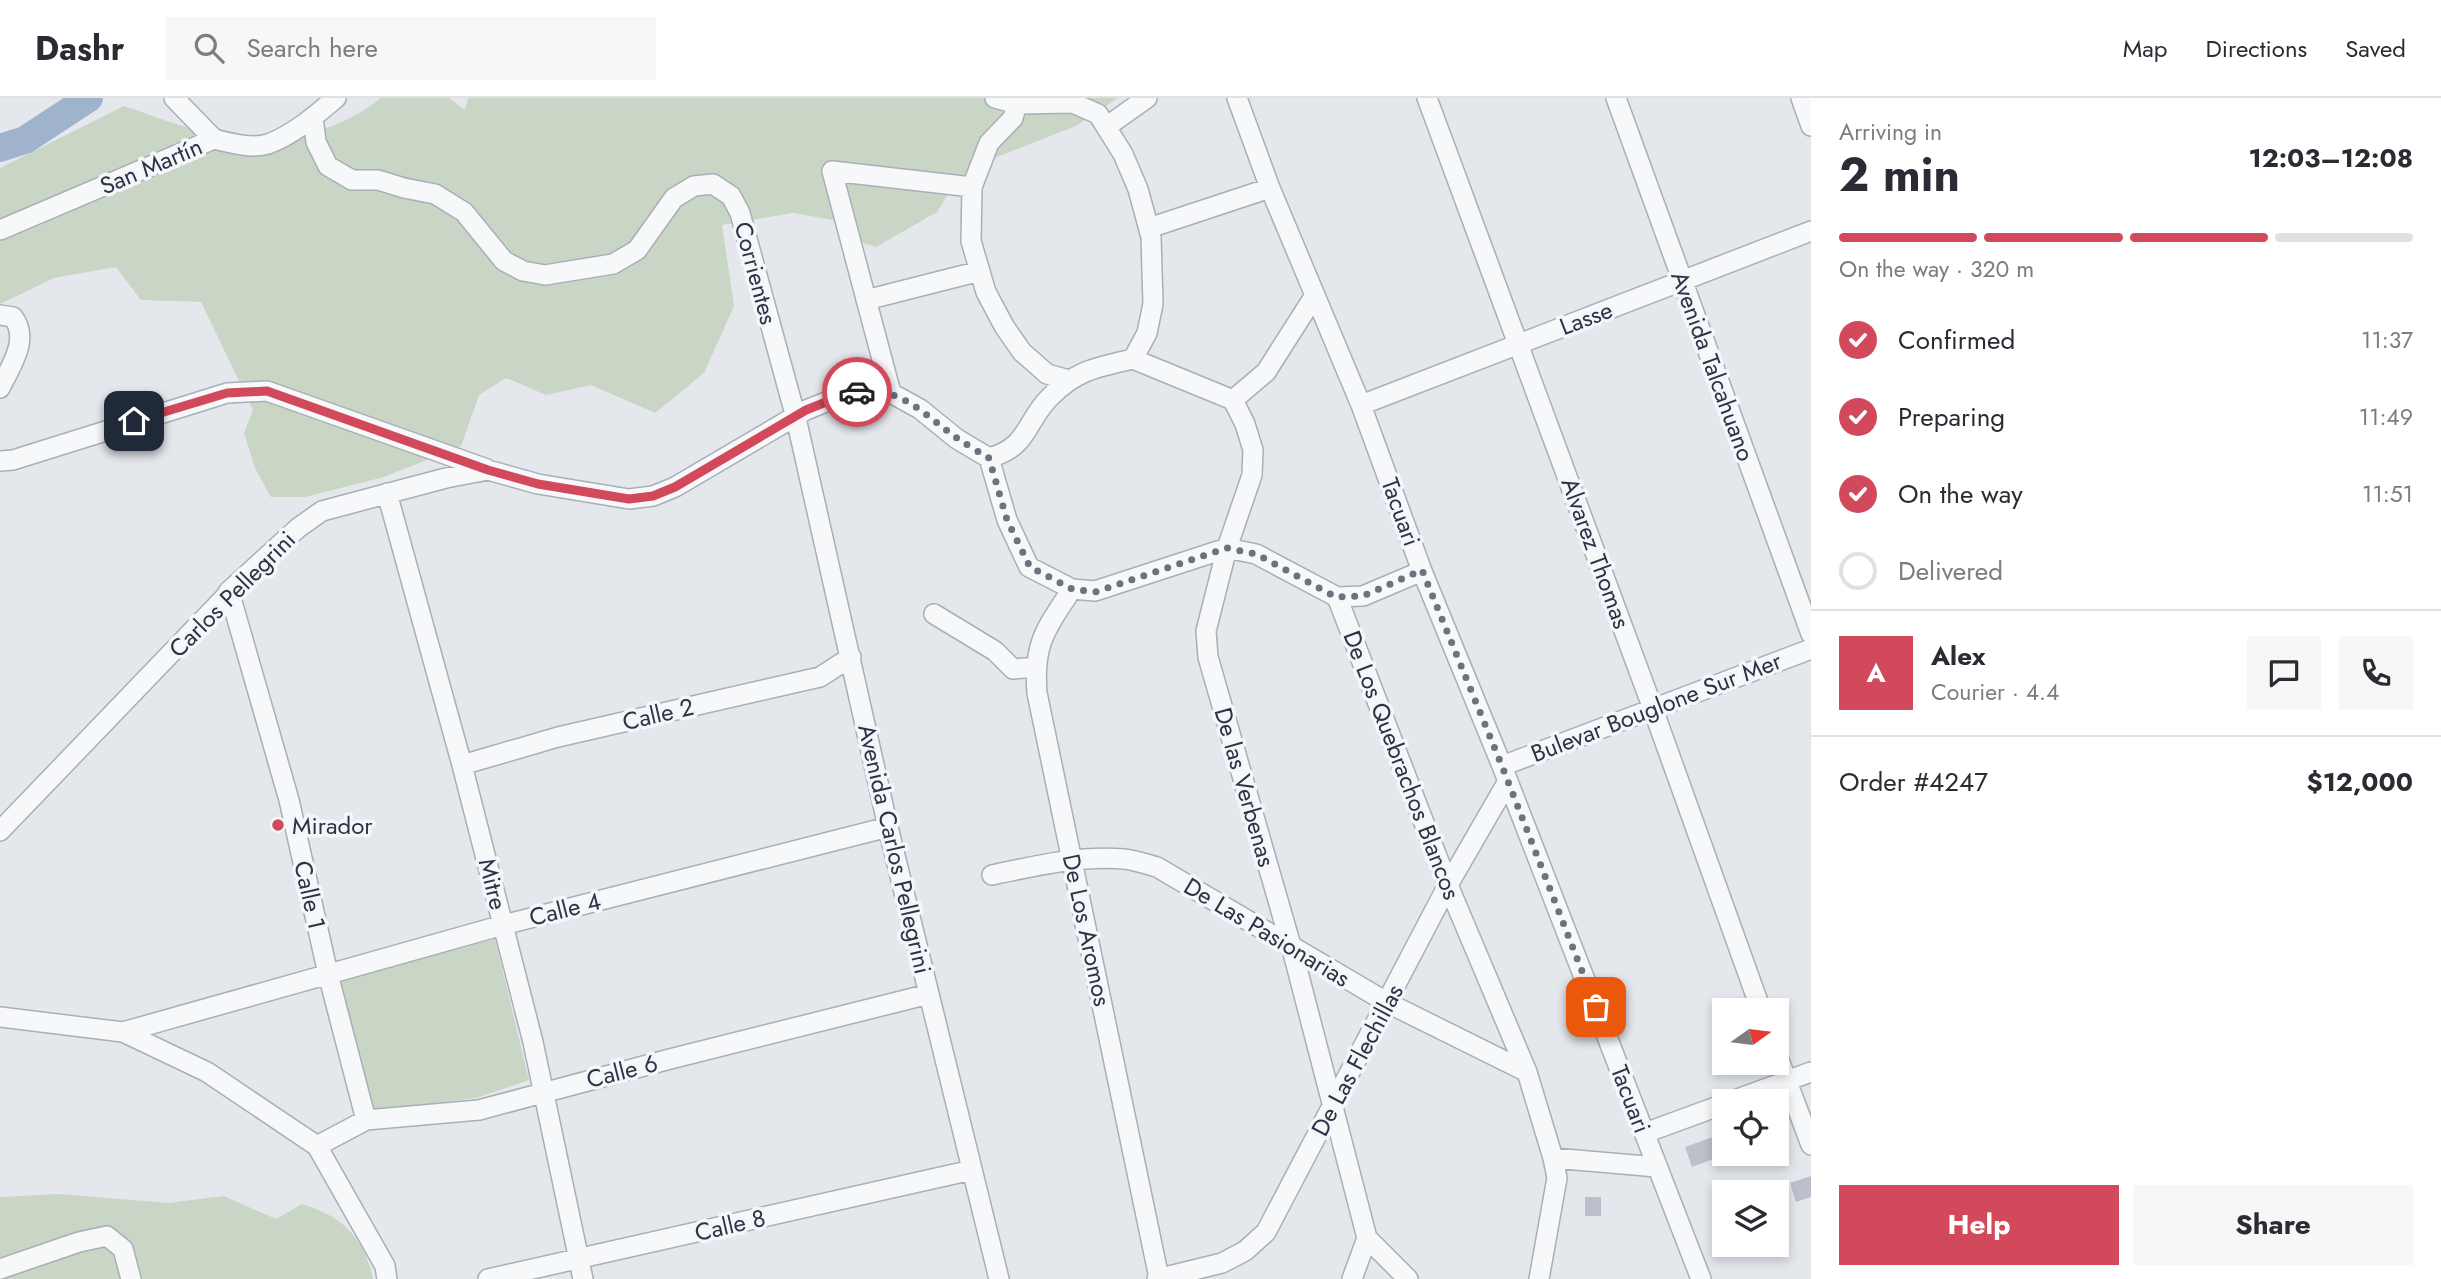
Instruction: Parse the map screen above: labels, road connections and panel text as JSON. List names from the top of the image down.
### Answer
{
  "streets": {
    "street": [
      "San Martín",
      "Corrientes",
      "Lasse",
      "Avenida Talcahuano",
      "Tacuari",
      "Alvarez Thomas",
      "Carlos Pellegrini",
      "Bulevar Bouglone Sur Mer",
      "Calle 2",
      "De Los Quebrachos Blancos",
      "De las Verbenas",
      "Avenida Carlos Pellegrini",
      "Mitre",
      "Calle 1",
      "Calle 4",
      "De Los Aromos",
      "De Las Pasionarias",
      "De Las Flechillas",
      "Calle 6",
      "Calle 8"
    ]
  },
  "crossings": [
    ["San Martín", "Corrientes"],
    ["Corrientes", "Carlos Pellegrini"],
    ["Corrientes", "Avenida Carlos Pellegrini"],
    ["Lasse", "Avenida Talcahuano"],
    ["Lasse", "Tacuari"],
    ["Lasse", "Alvarez Thomas"],
    ["Tacuari", "Bulevar Bouglone Sur Mer"],
    ["Tacuari", "De Las Flechillas"],
    ["Alvarez Thomas", "Bulevar Bouglone Sur Mer"],
    ["Carlos Pellegrini", "Avenida Carlos Pellegrini"],
    ["Carlos Pellegrini", "Mitre"],
    ["Carlos Pellegrini", "Calle 1"],
    ["Bulevar Bouglone Sur Mer", "De Las Flechillas"],
    ["Calle 2", "Avenida Carlos Pellegrini"],
    ["Calle 2", "Mitre"],
    ["De Los Quebrachos Blancos", "De Las Pasionarias"],
    ["De Los Quebrachos Blancos", "De Las Flechillas"],
    ["De las Verbenas", "De Los Aromos"],
    ["De las Verbenas", "De Las Pasionarias"],
    ["De las Verbenas", "De Las Flechillas"],
    ["Avenida Carlos Pellegrini", "Calle 4"],
    ["Avenida Carlos Pellegrini", "Calle 6"],
    ["Avenida Carlos Pellegrini", "Calle 8"],
    ["Mitre", "Calle 4"],
    ["Mitre", "Calle 6"],
    ["Mitre", "Calle 8"],
    ["Calle 1", "Calle 4"],
    ["Calle 1", "Calle 6"],
    ["De Los Aromos", "De Las Pasionarias"],
    ["De Los Aromos", "De Las Flechillas"],
    ["De Las Pasionarias", "De Las Flechillas"]
  ],
  "places": ["Mirador"],
  "north": "right",
  "page": {
    "header": "Dashr",
    "search": "Search here",
    "nav": ["Map", "Directions", "Saved"],
    "heading": ["2 min", "Arriving in", "12:03–12:08"],
    "panel": [
      "Alex",
      "Courier · 4.4",
      "Order #4247",
      "$12,000"
    ],
    "bar": "On the way · 320 m",
    "list": [
      ["Confirmed", "11:37"],
      ["Preparing", "11:49"],
      ["On the way", "11:51"],
      "Delivered"
    ],
    "round": "A",
    "buttons": ["Help", "Share"]
  }
}
